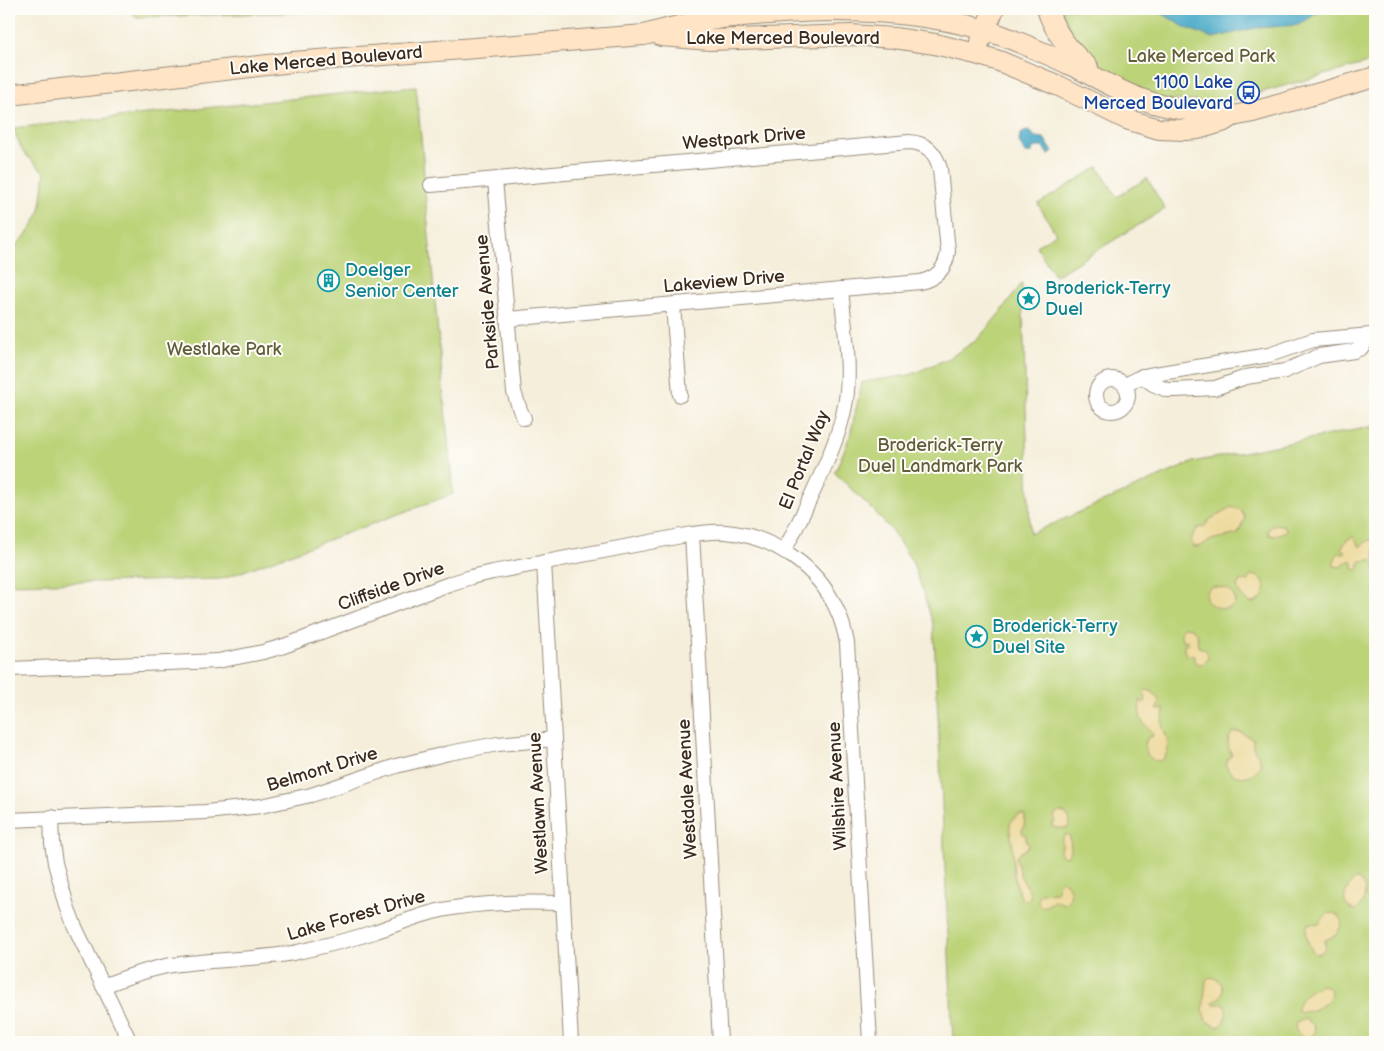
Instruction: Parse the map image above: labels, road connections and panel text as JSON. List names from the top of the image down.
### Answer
{
  "streets": {
    "main road": ["Lake Merced Boulevard"],
    "street": [
      "Westpark Drive",
      "Lakeview Drive",
      "Parkside Avenue",
      "El Portal Way",
      "Cliffside Drive",
      "Belmont Drive",
      "Wilshire Avenue",
      "Westdale Avenue",
      "Westlawn Avenue",
      "Lake Forest Drive"
    ]
  },
  "crossings": [
    ["Westpark Drive", "Lakeview Drive"],
    ["Westpark Drive", "Parkside Avenue"],
    ["Lakeview Drive", "Parkside Avenue"],
    ["Lakeview Drive", "El Portal Way"],
    ["El Portal Way", "Cliffside Drive"],
    ["El Portal Way", "Wilshire Avenue"],
    ["Cliffside Drive", "Wilshire Avenue"],
    ["Cliffside Drive", "Westdale Avenue"],
    ["Cliffside Drive", "Westlawn Avenue"],
    ["Belmont Drive", "Westlawn Avenue"],
    ["Westlawn Avenue", "Lake Forest Drive"]
  ],
  "parks": ["Lake Merced Park", "Westlake Park", "Broderick-Terry Duel Landmark Park"],
  "places": {
    "bus stop": ["1100 Lake Merced Boulevard"],
    "building": ["Doelger Senior Center"],
    "place": ["Broderick-Terry Duel", "Broderick-Terry Duel Site"]
  }
}
